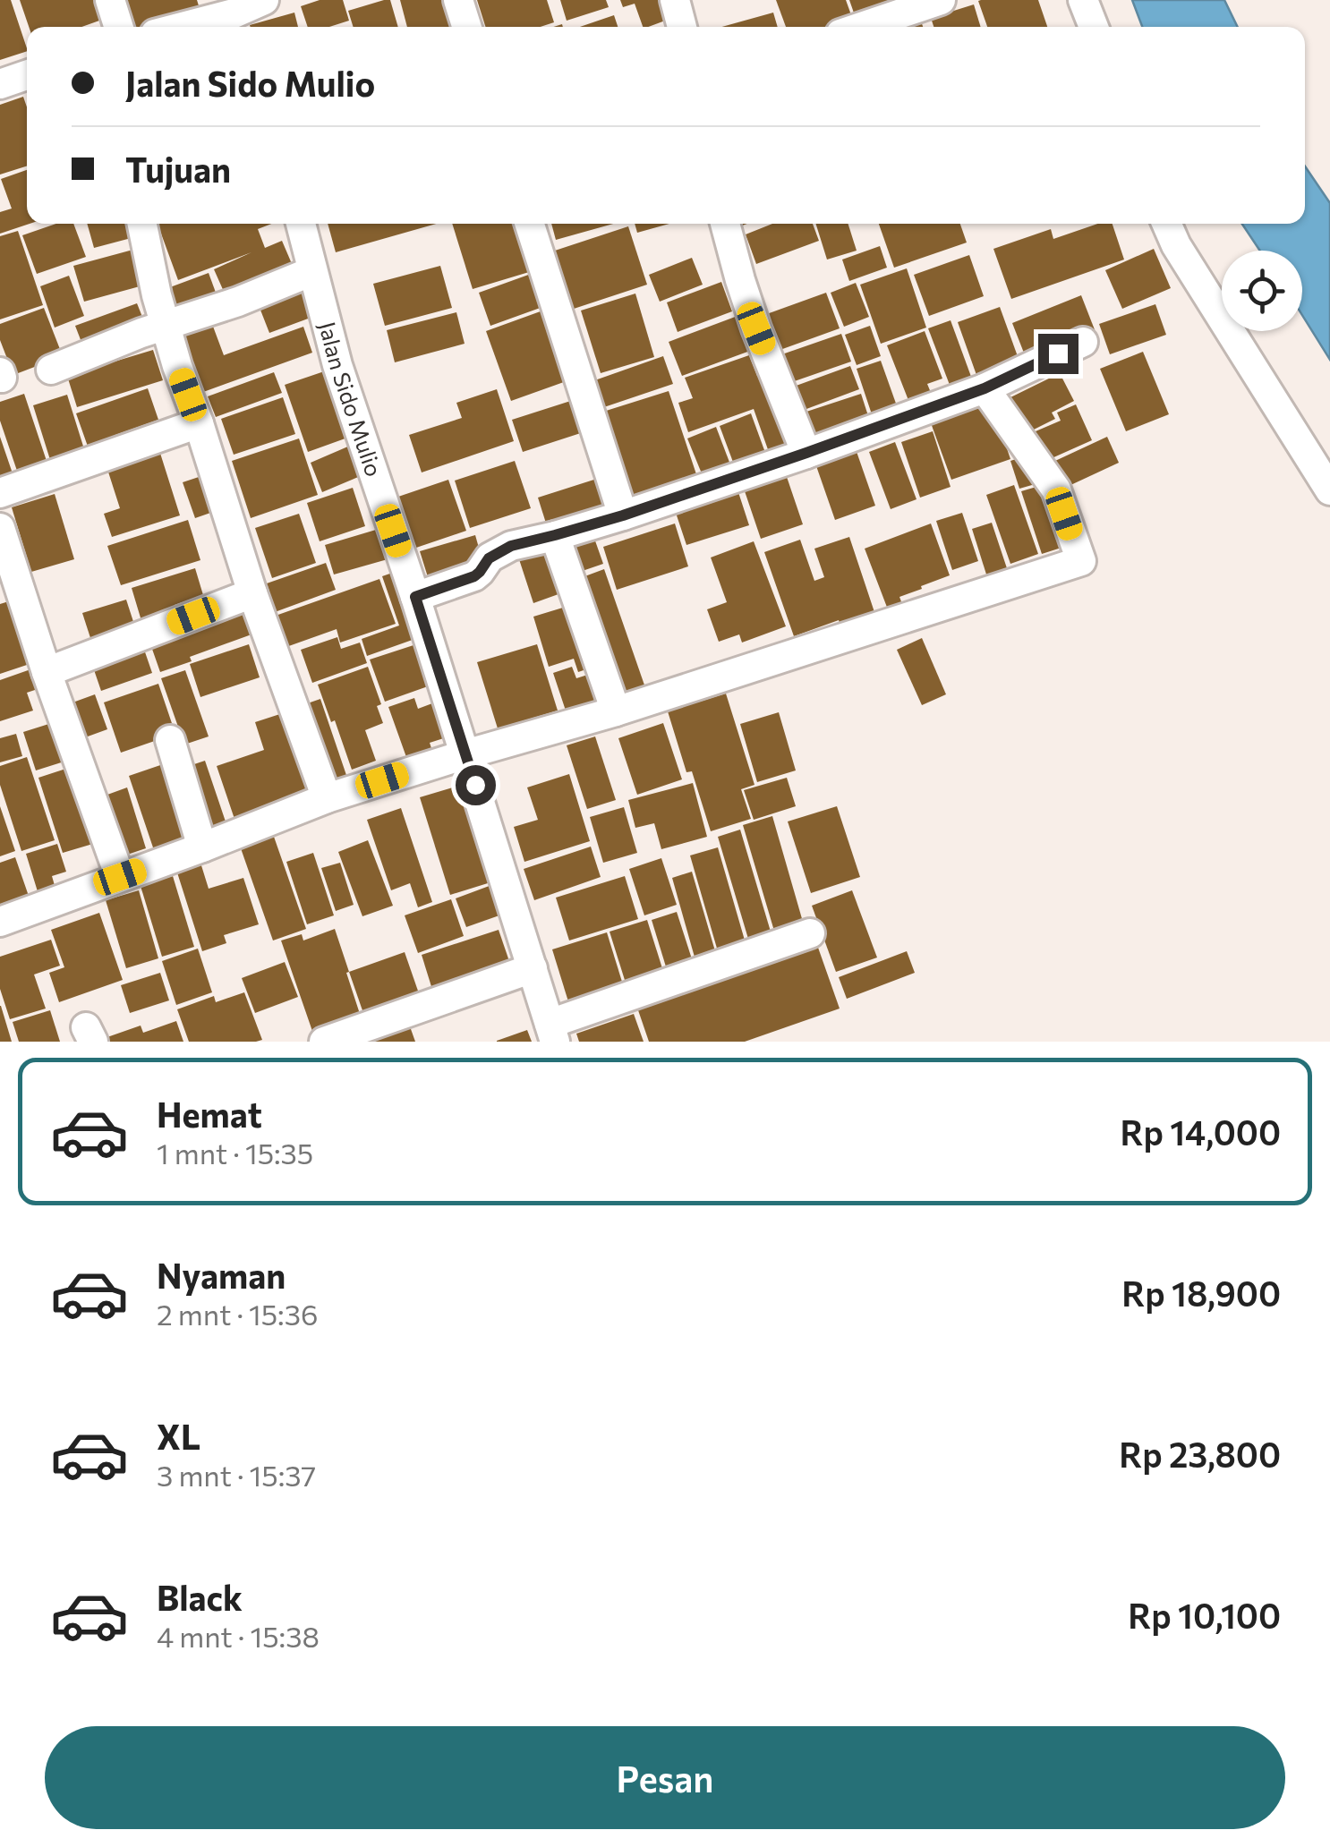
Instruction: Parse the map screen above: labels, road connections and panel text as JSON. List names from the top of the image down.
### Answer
{
  "streets": {
    "street": ["Jalan Sido Mulio"]
  },
  "page": {
    "banner": ["Jalan Sido Mulio", "Tujuan"],
    "list": [
      {
        "name": "Hemat",
        "note": "1 mnt · 15:35",
        "value": "Rp 14,000"
      },
      {
        "name": "Nyaman",
        "note": "2 mnt · 15:36",
        "value": "Rp 18,900"
      },
      {
        "name": "XL",
        "note": "3 mnt · 15:37",
        "value": "Rp 23,800"
      },
      {
        "name": "Black",
        "note": "4 mnt · 15:38",
        "value": "Rp 10,100"
      }
    ],
    "buttons": "Pesan"
  }
}
